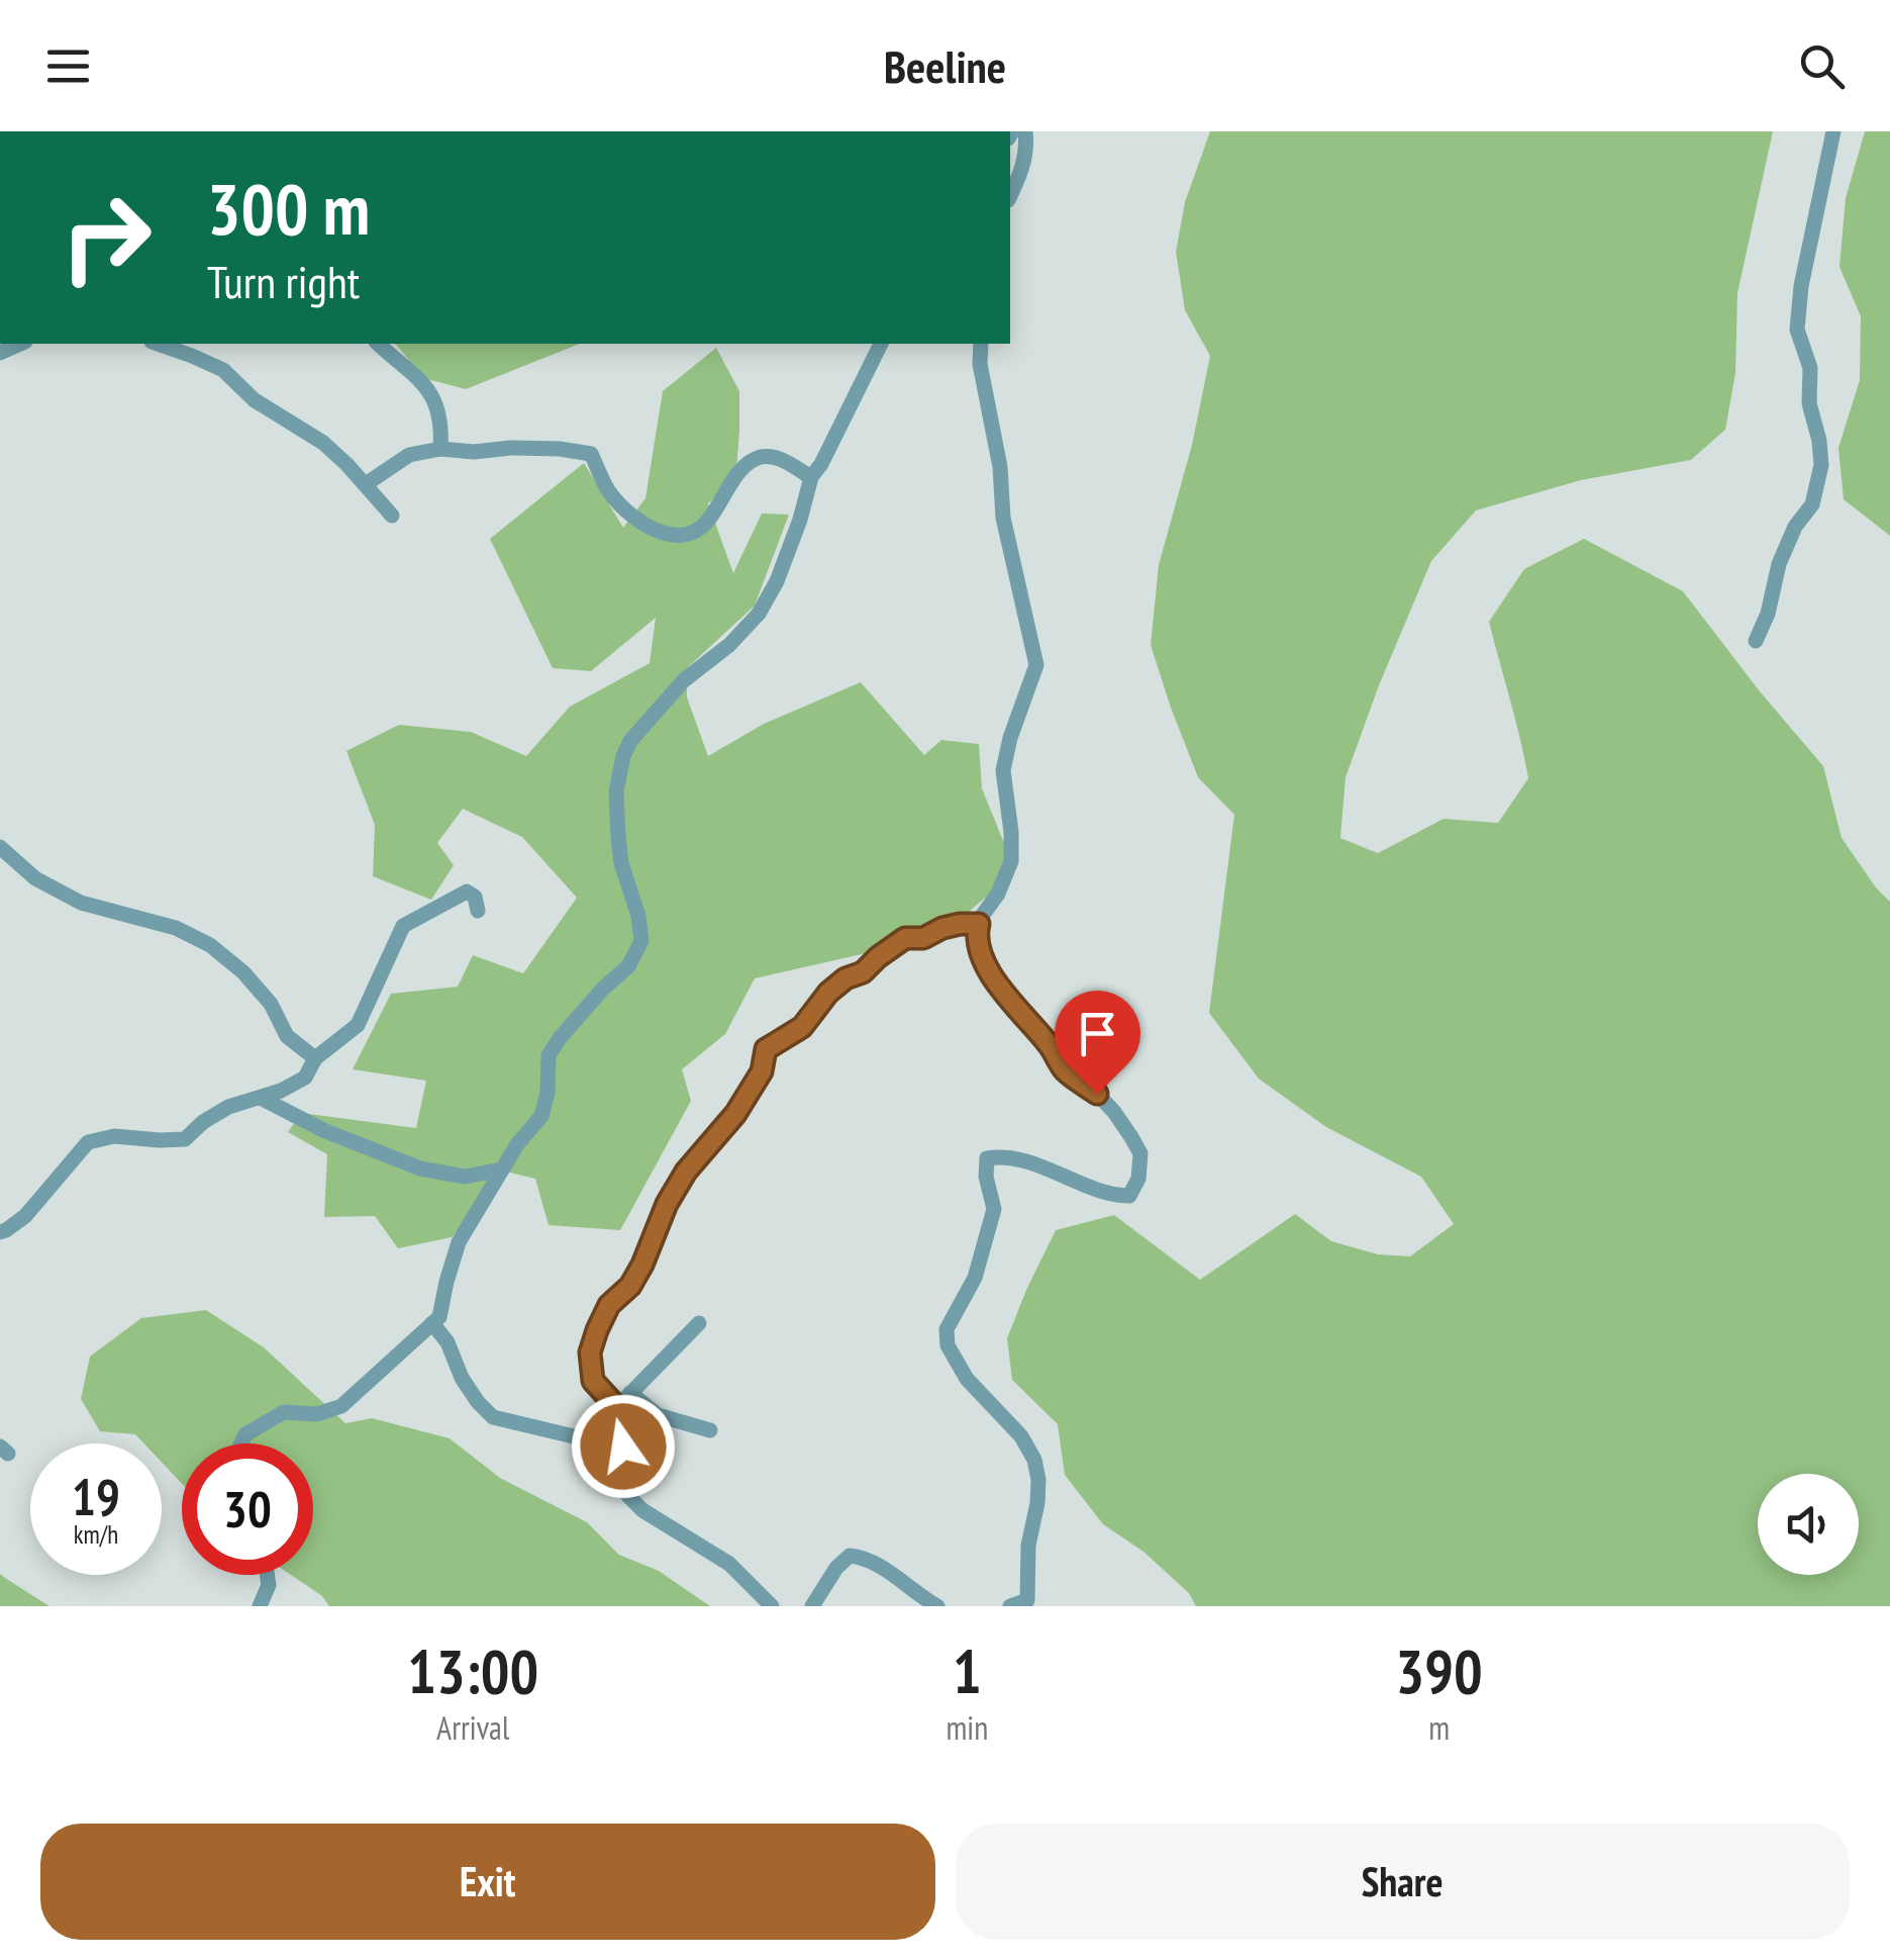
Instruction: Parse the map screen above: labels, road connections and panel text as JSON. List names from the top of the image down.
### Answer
{
  "page": {
    "header": "Beeline",
    "turn": ["300 m", "Turn right"],
    "speed": "19 km/h",
    "limit": "30",
    "eta": [
      "13:00",
      "Arrival",
      "1",
      "min",
      "390",
      "m"
    ],
    "buttons": ["Exit", "Share"]
  }
}
